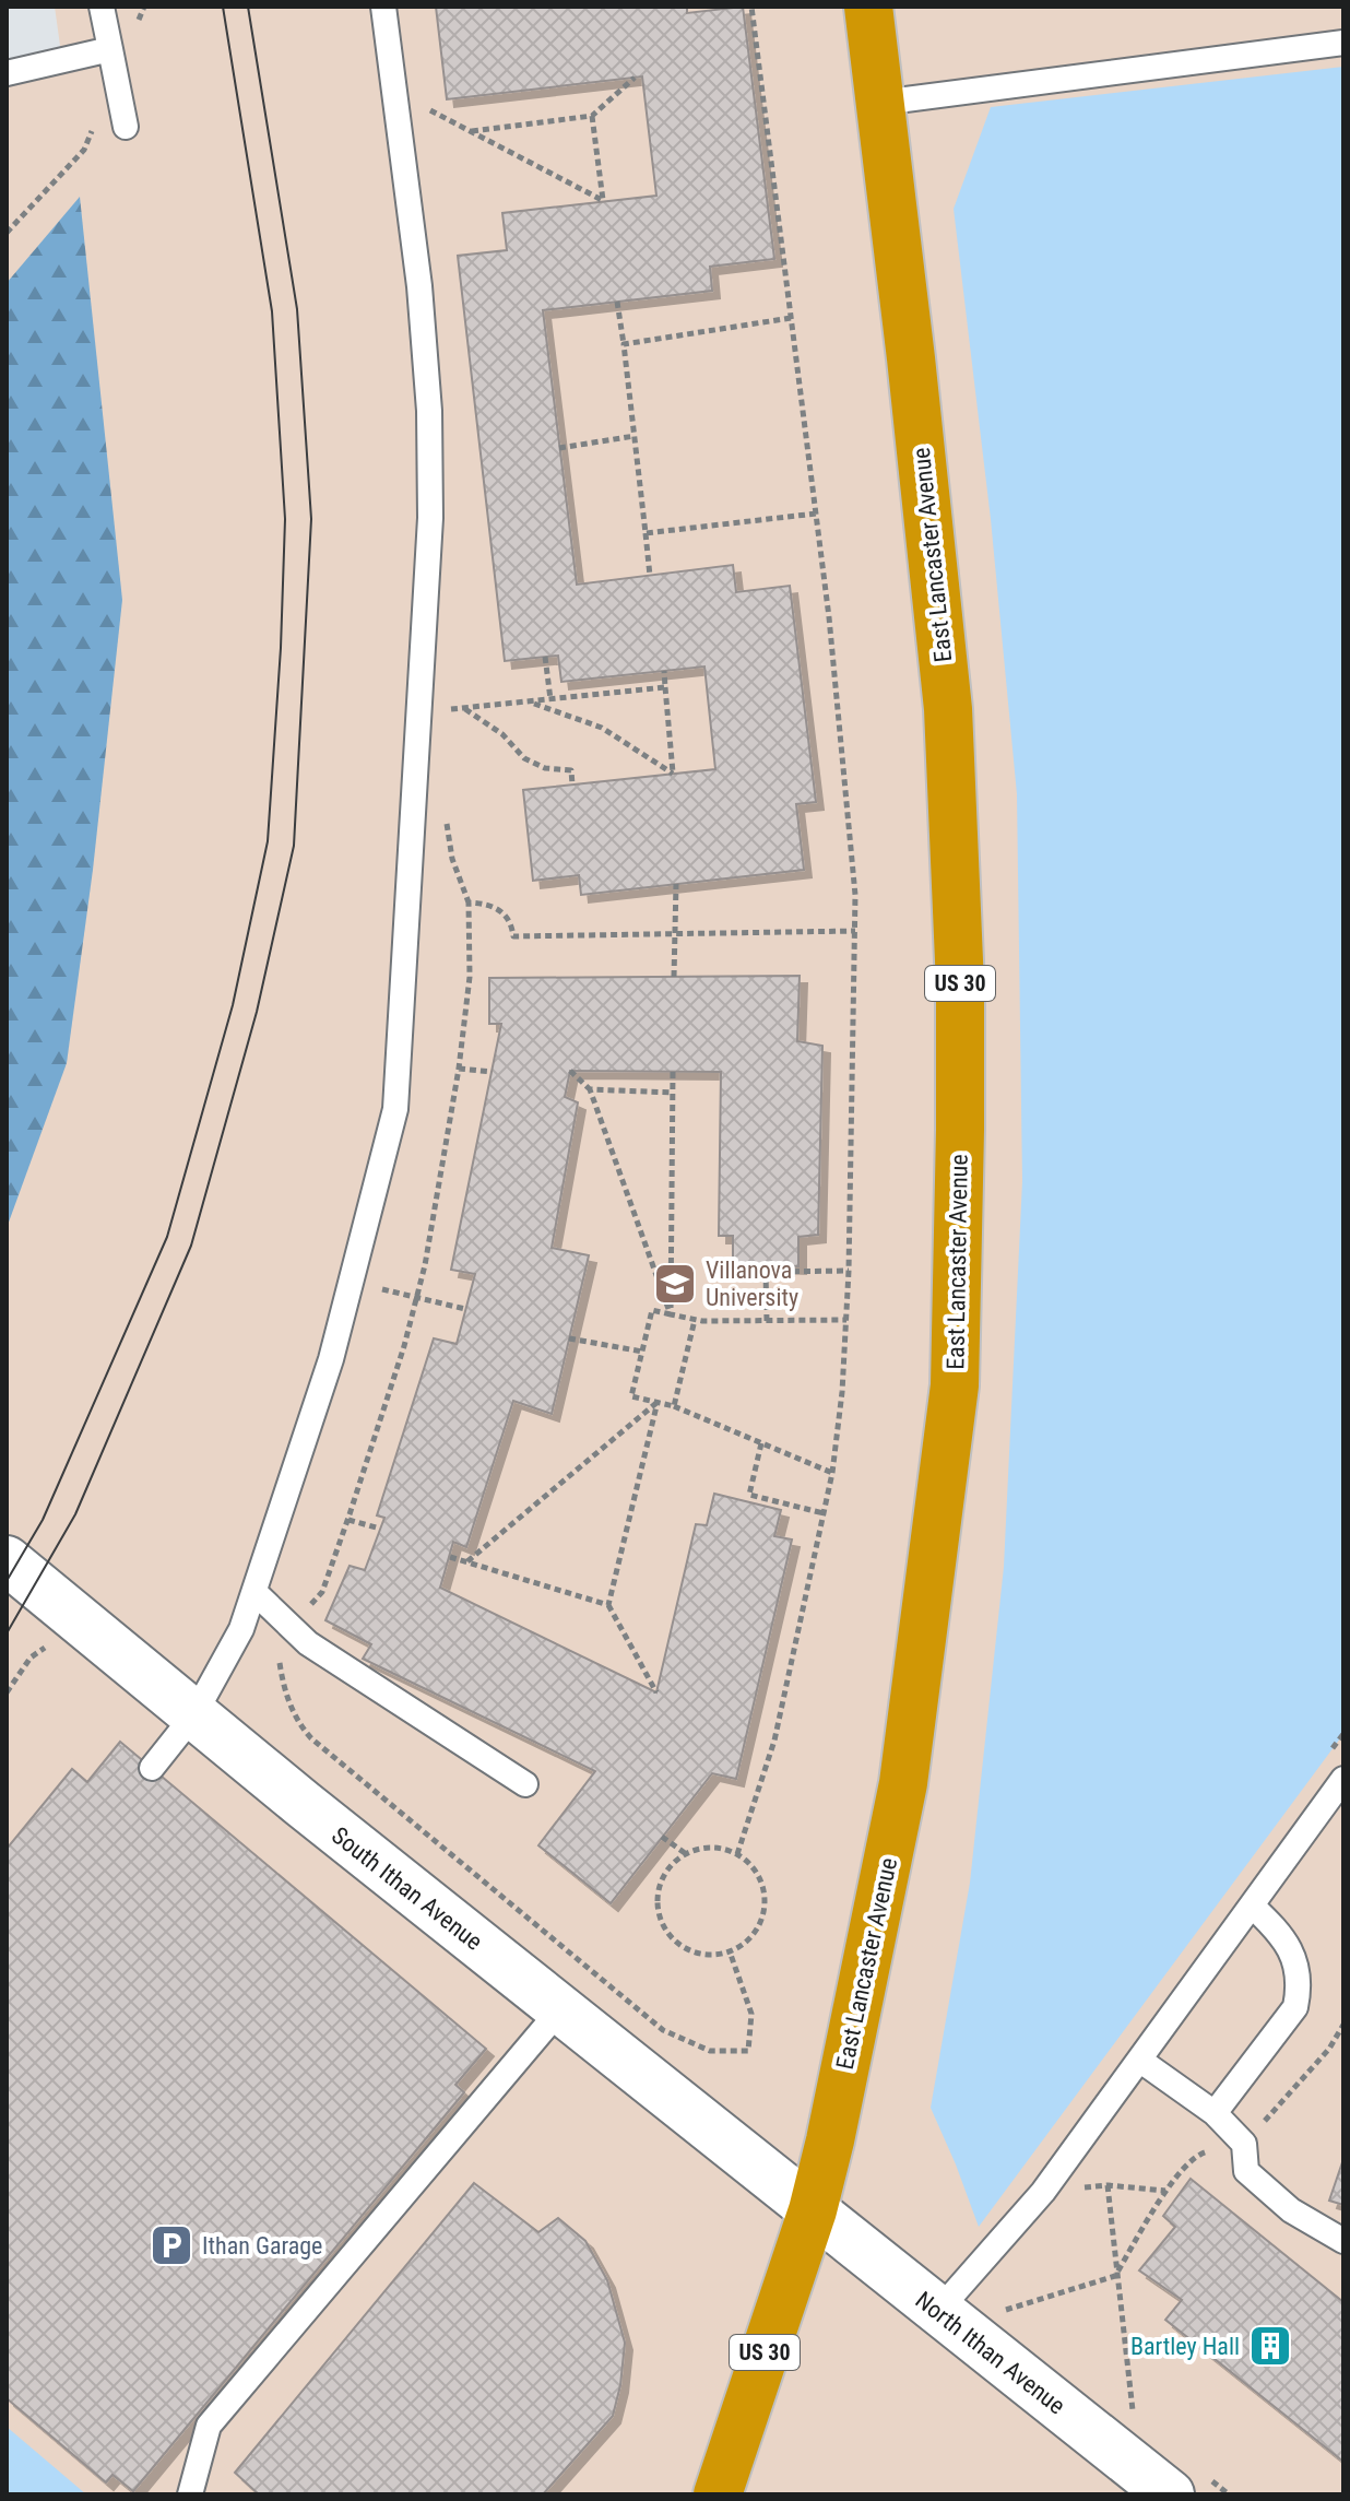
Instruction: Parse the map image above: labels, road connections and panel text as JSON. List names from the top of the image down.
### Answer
{
  "streets": {
    "highway": ["East Lancaster Avenue", "US 30"],
    "street": ["South Ithan Avenue", "North Ithan Avenue"]
  },
  "crossings": [
    ["East Lancaster Avenue", "South Ithan Avenue"],
    ["East Lancaster Avenue", "North Ithan Avenue"],
    ["South Ithan Avenue", "North Ithan Avenue"]
  ],
  "places": {
    "school or university": ["Villanova University"],
    "parking": ["Ithan Garage"],
    "building": ["Bartley Hall"]
  }
}
